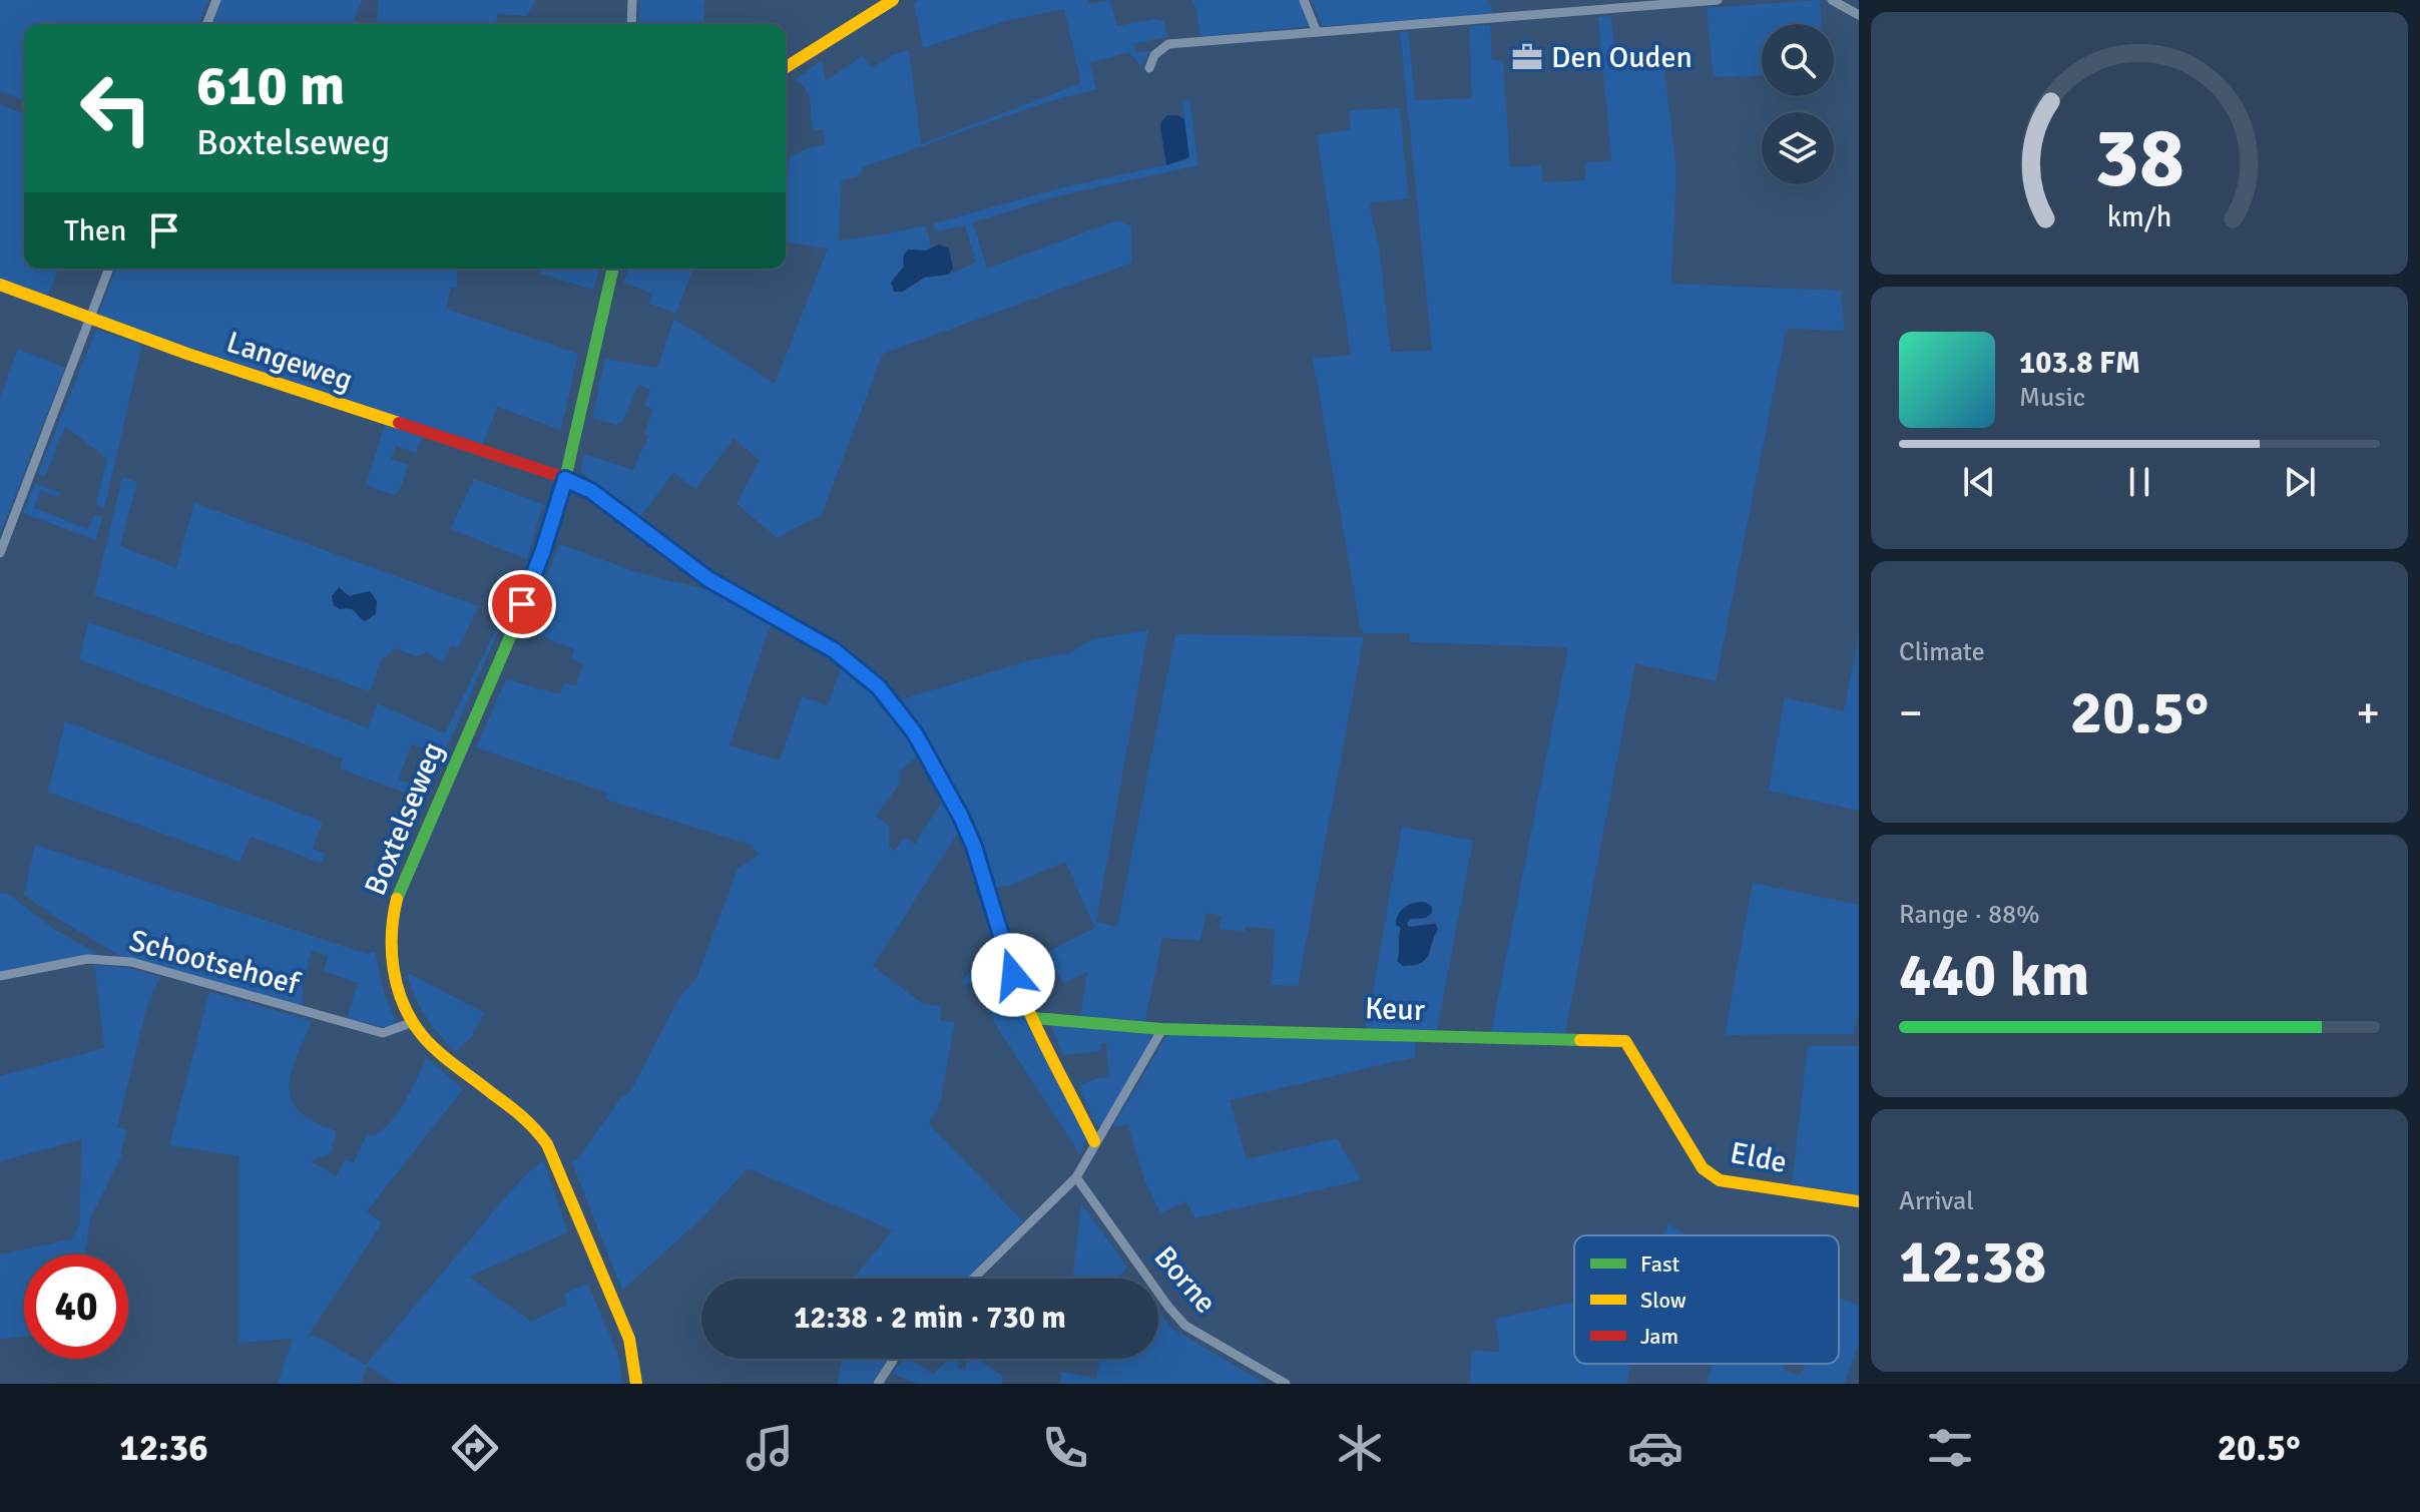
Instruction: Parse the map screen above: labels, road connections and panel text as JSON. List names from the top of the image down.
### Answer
{
  "streets": {
    "street": [
      "Langeweg",
      "Boxtelseweg",
      "Schootsehoef",
      "Keur",
      "Elde",
      "Borne"
    ]
  },
  "crossings": [
    ["Langeweg", "Boxtelseweg"],
    ["Langeweg", "Keur"],
    ["Boxtelseweg", "Schootsehoef"],
    ["Keur", "Elde"]
  ],
  "places": {
    "office": ["Den Ouden"]
  },
  "legend": ["Fast", "Slow", "Jam"],
  "page": {
    "turn": ["610 m", "Boxtelseweg"],
    "then": "Then",
    "song": ["103.8 FM", "Music"],
    "tile": [
      "Climate",
      ["Range · 88%", "440 km"],
      ["Arrival", "12:38"]
    ],
    "heat": ["−", "20.5°", "+"],
    "limit": "40",
    "trip": "12:38 · 2 min · 730 m",
    "tabs": ["12:36", "20.5°"],
    "gauge": ["38", "km/h"]
  }
}
